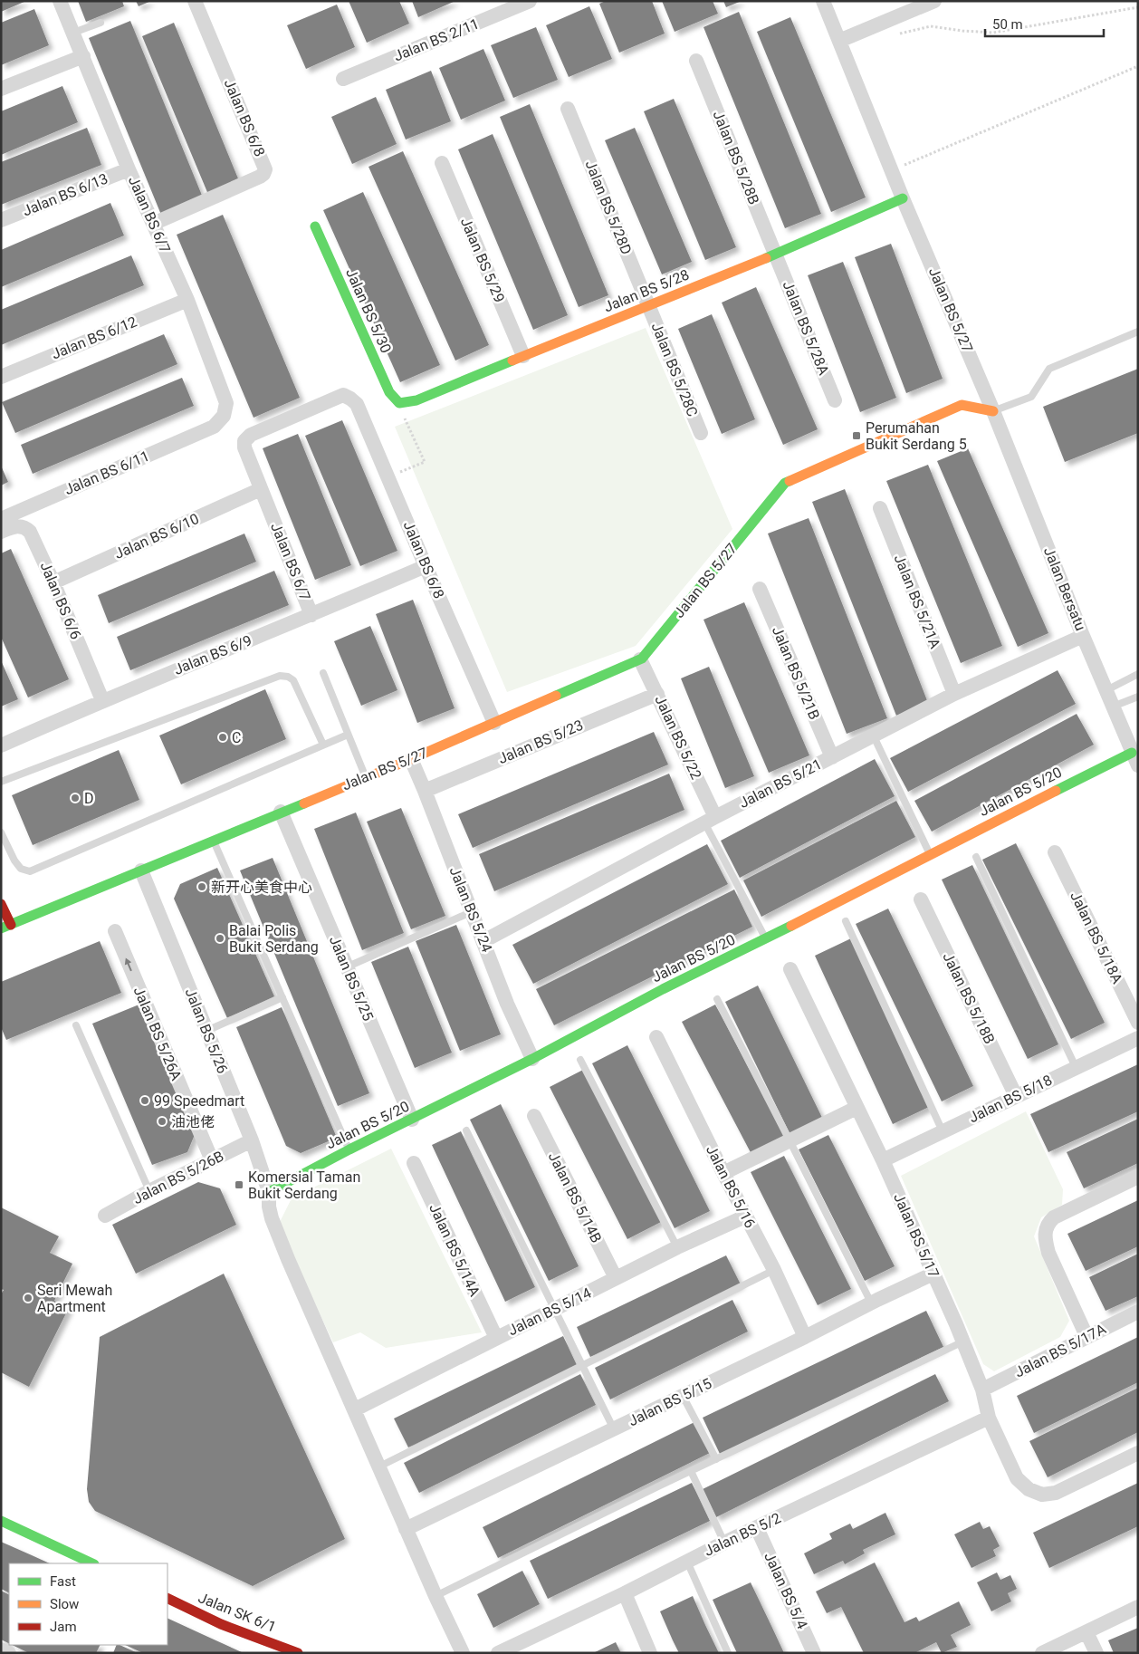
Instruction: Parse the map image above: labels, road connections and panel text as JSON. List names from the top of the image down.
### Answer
{
  "streets": {
    "street": [
      "Jalan BS 2/11",
      "Jalan BS 6/8",
      "Jalan BS 5/28B",
      "Jalan BS 6/13",
      "Jalan BS 5/28D",
      "Jalan BS 6/7",
      "Jalan BS 5/29",
      "Jalan BS 5/28",
      "Jalan BS 5/27",
      "Jalan BS 5/30",
      "Jalan BS 5/28A",
      "Jalan BS 6/12",
      "Jalan BS 5/28C",
      "Jalan BS 6/11",
      "Jalan BS 6/10",
      "Jalan Bersatu",
      "Jalan BS 6/6",
      "Jalan BS 5/21A",
      "Jalan BS 6/9",
      "Jalan BS 5/21B",
      "Jalan BS 5/22",
      "Jalan BS 5/23",
      "Jalan BS 5/21",
      "Jalan BS 5/20",
      "Jalan BS 5/24",
      "Jalan BS 5/18A",
      "Jalan BS 5/25",
      "Jalan BS 5/18B",
      "Jalan BS 5/26",
      "Jalan BS 5/26A",
      "Jalan BS 5/18",
      "Jalan BS 5/26B",
      "Jalan BS 5/16",
      "Jalan BS 5/14B",
      "Jalan BS 5/17",
      "Jalan BS 5/14A",
      "Jalan BS 5/14",
      "Jalan BS 5/17A",
      "Jalan BS 5/15",
      "Jalan BS 5/2",
      "Jalan BS 5/4",
      "Jalan SK 6/1"
    ]
  },
  "crossings": [
    ["Jalan BS 6/8", "Jalan BS 6/7"],
    ["Jalan BS 6/8", "Jalan BS 5/27"],
    ["Jalan BS 6/8", "Jalan BS 6/9"],
    ["Jalan BS 5/28B", "Jalan BS 5/28"],
    ["Jalan BS 5/28B", "Jalan BS 5/28A"],
    ["Jalan BS 6/13", "Jalan BS 6/7"],
    ["Jalan BS 5/28D", "Jalan BS 5/28"],
    ["Jalan BS 5/28D", "Jalan BS 5/28C"],
    ["Jalan BS 6/7", "Jalan BS 6/12"],
    ["Jalan BS 6/7", "Jalan BS 6/11"],
    ["Jalan BS 6/7", "Jalan BS 6/10"],
    ["Jalan BS 6/7", "Jalan BS 6/9"],
    ["Jalan BS 5/29", "Jalan BS 5/28"],
    ["Jalan BS 5/28", "Jalan BS 5/27"],
    ["Jalan BS 5/28", "Jalan BS 5/30"],
    ["Jalan BS 5/28", "Jalan BS 5/28A"],
    ["Jalan BS 5/28", "Jalan BS 5/28C"],
    ["Jalan BS 5/27", "Jalan Bersatu"],
    ["Jalan BS 5/27", "Jalan BS 5/22"],
    ["Jalan BS 5/27", "Jalan BS 5/24"],
    ["Jalan BS 5/27", "Jalan BS 5/25"],
    ["Jalan BS 5/27", "Jalan BS 5/26"],
    ["Jalan BS 6/10", "Jalan BS 6/6"],
    ["Jalan Bersatu", "Jalan BS 5/21"],
    ["Jalan Bersatu", "Jalan BS 5/20"],
    ["Jalan BS 6/6", "Jalan BS 6/9"],
    ["Jalan BS 5/21A", "Jalan BS 5/21"],
    ["Jalan BS 5/21B", "Jalan BS 5/21"],
    ["Jalan BS 5/22", "Jalan BS 5/23"],
    ["Jalan BS 5/22", "Jalan BS 5/21"],
    ["Jalan BS 5/23", "Jalan BS 5/24"],
    ["Jalan BS 5/21", "Jalan BS 5/24"],
    ["Jalan BS 5/20", "Jalan BS 5/24"],
    ["Jalan BS 5/20", "Jalan BS 5/25"],
    ["Jalan BS 5/20", "Jalan BS 5/26"],
    ["Jalan BS 5/18B", "Jalan BS 5/18"],
    ["Jalan BS 5/26", "Jalan BS 5/26B"],
    ["Jalan BS 5/26", "Jalan BS 5/14"],
    ["Jalan BS 5/26", "Jalan BS 5/15"],
    ["Jalan BS 5/26A", "Jalan BS 5/26B"],
    ["Jalan BS 5/18", "Jalan BS 5/17"],
    ["Jalan BS 5/16", "Jalan BS 5/14"],
    ["Jalan BS 5/16", "Jalan BS 5/15"],
    ["Jalan BS 5/14B", "Jalan BS 5/14"],
    ["Jalan BS 5/17", "Jalan BS 5/17A"],
    ["Jalan BS 5/17", "Jalan BS 5/15"],
    ["Jalan BS 5/17", "Jalan BS 5/2"],
    ["Jalan BS 5/14A", "Jalan BS 5/14"],
    ["Jalan BS 5/2", "Jalan BS 5/4"]
  ],
  "one_way": ["Jalan BS 5/26A"],
  "places": {
    "transit": ["Perumahan Bukit Serdang 5", "Komersial Taman Bukit Serdang"],
    "other": [
      "C",
      "D",
      "新开心美食中心",
      "Balai Polis Bukit Serdang",
      "99 Speedmart",
      "油池佬",
      "Seri Mewah Apartment"
    ]
  },
  "legend": ["Fast", "Slow", "Jam"],
  "scale_bar": "50 m"
}
